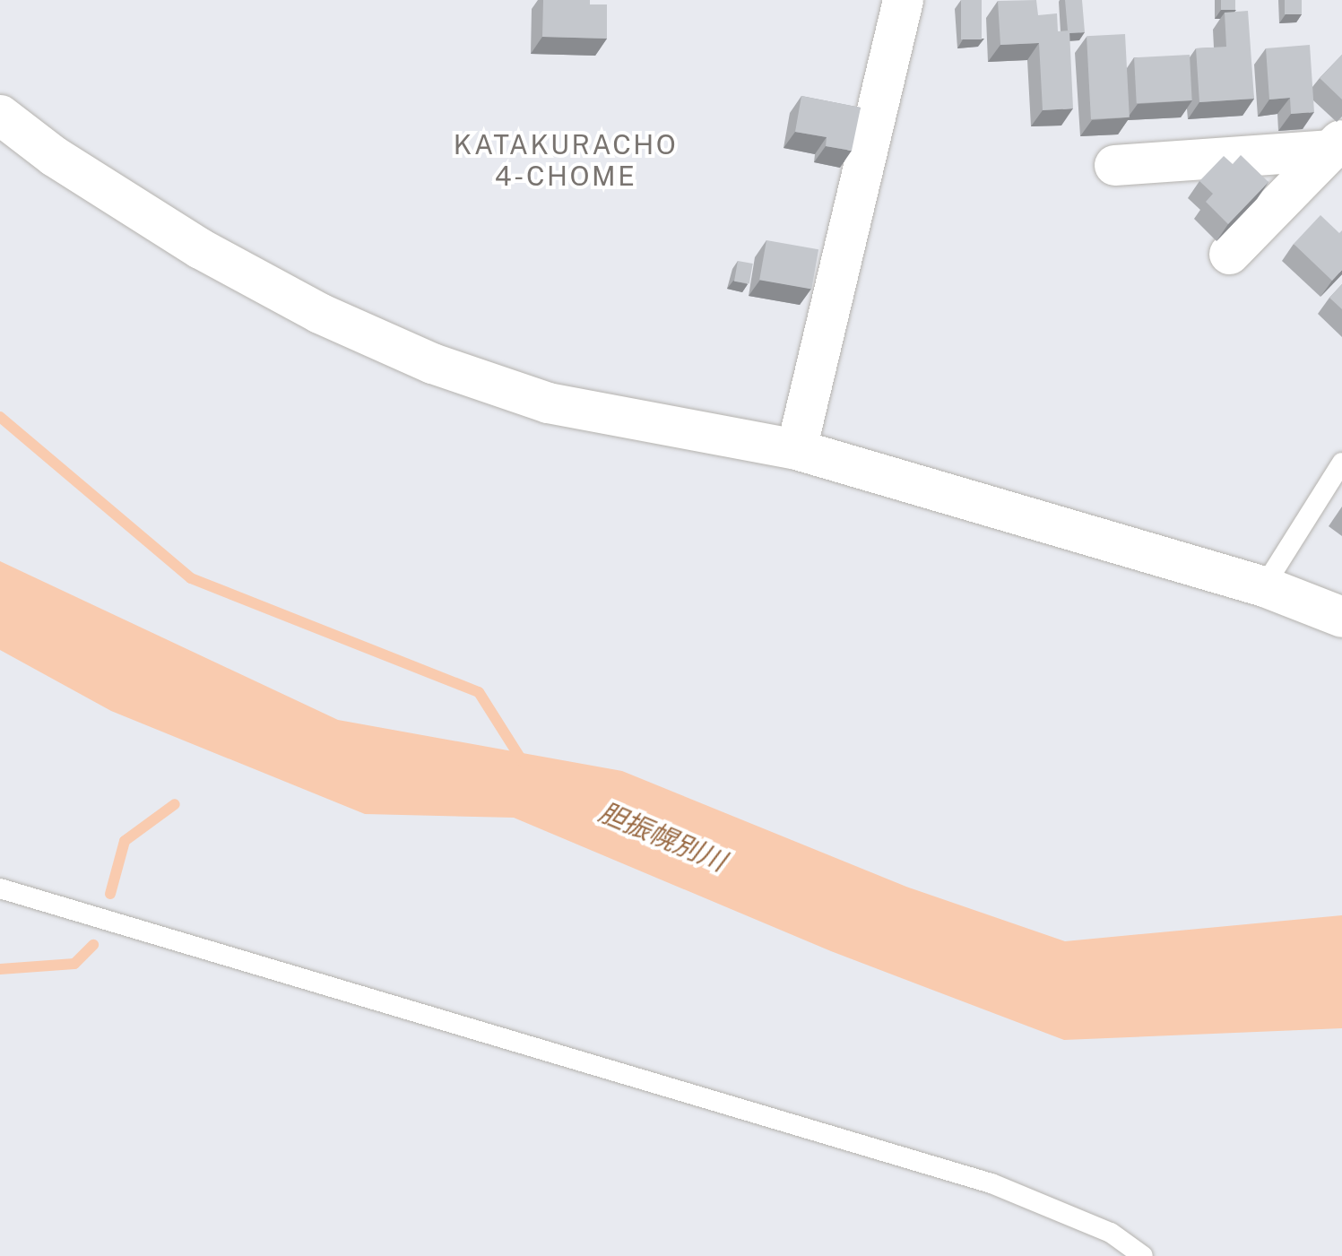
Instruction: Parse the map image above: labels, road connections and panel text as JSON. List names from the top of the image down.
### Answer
{
  "districts": ["KATAKURACHO 4-CHOME"],
  "water": ["胆振幌別川"]
}
